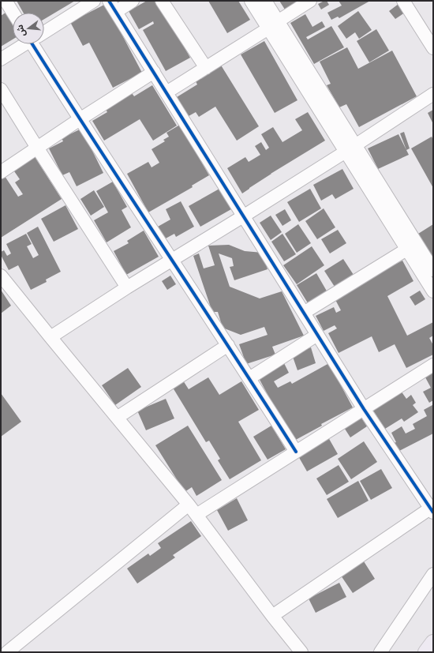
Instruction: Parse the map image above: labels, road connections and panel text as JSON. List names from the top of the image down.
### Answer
{
  "north": "left"
}
